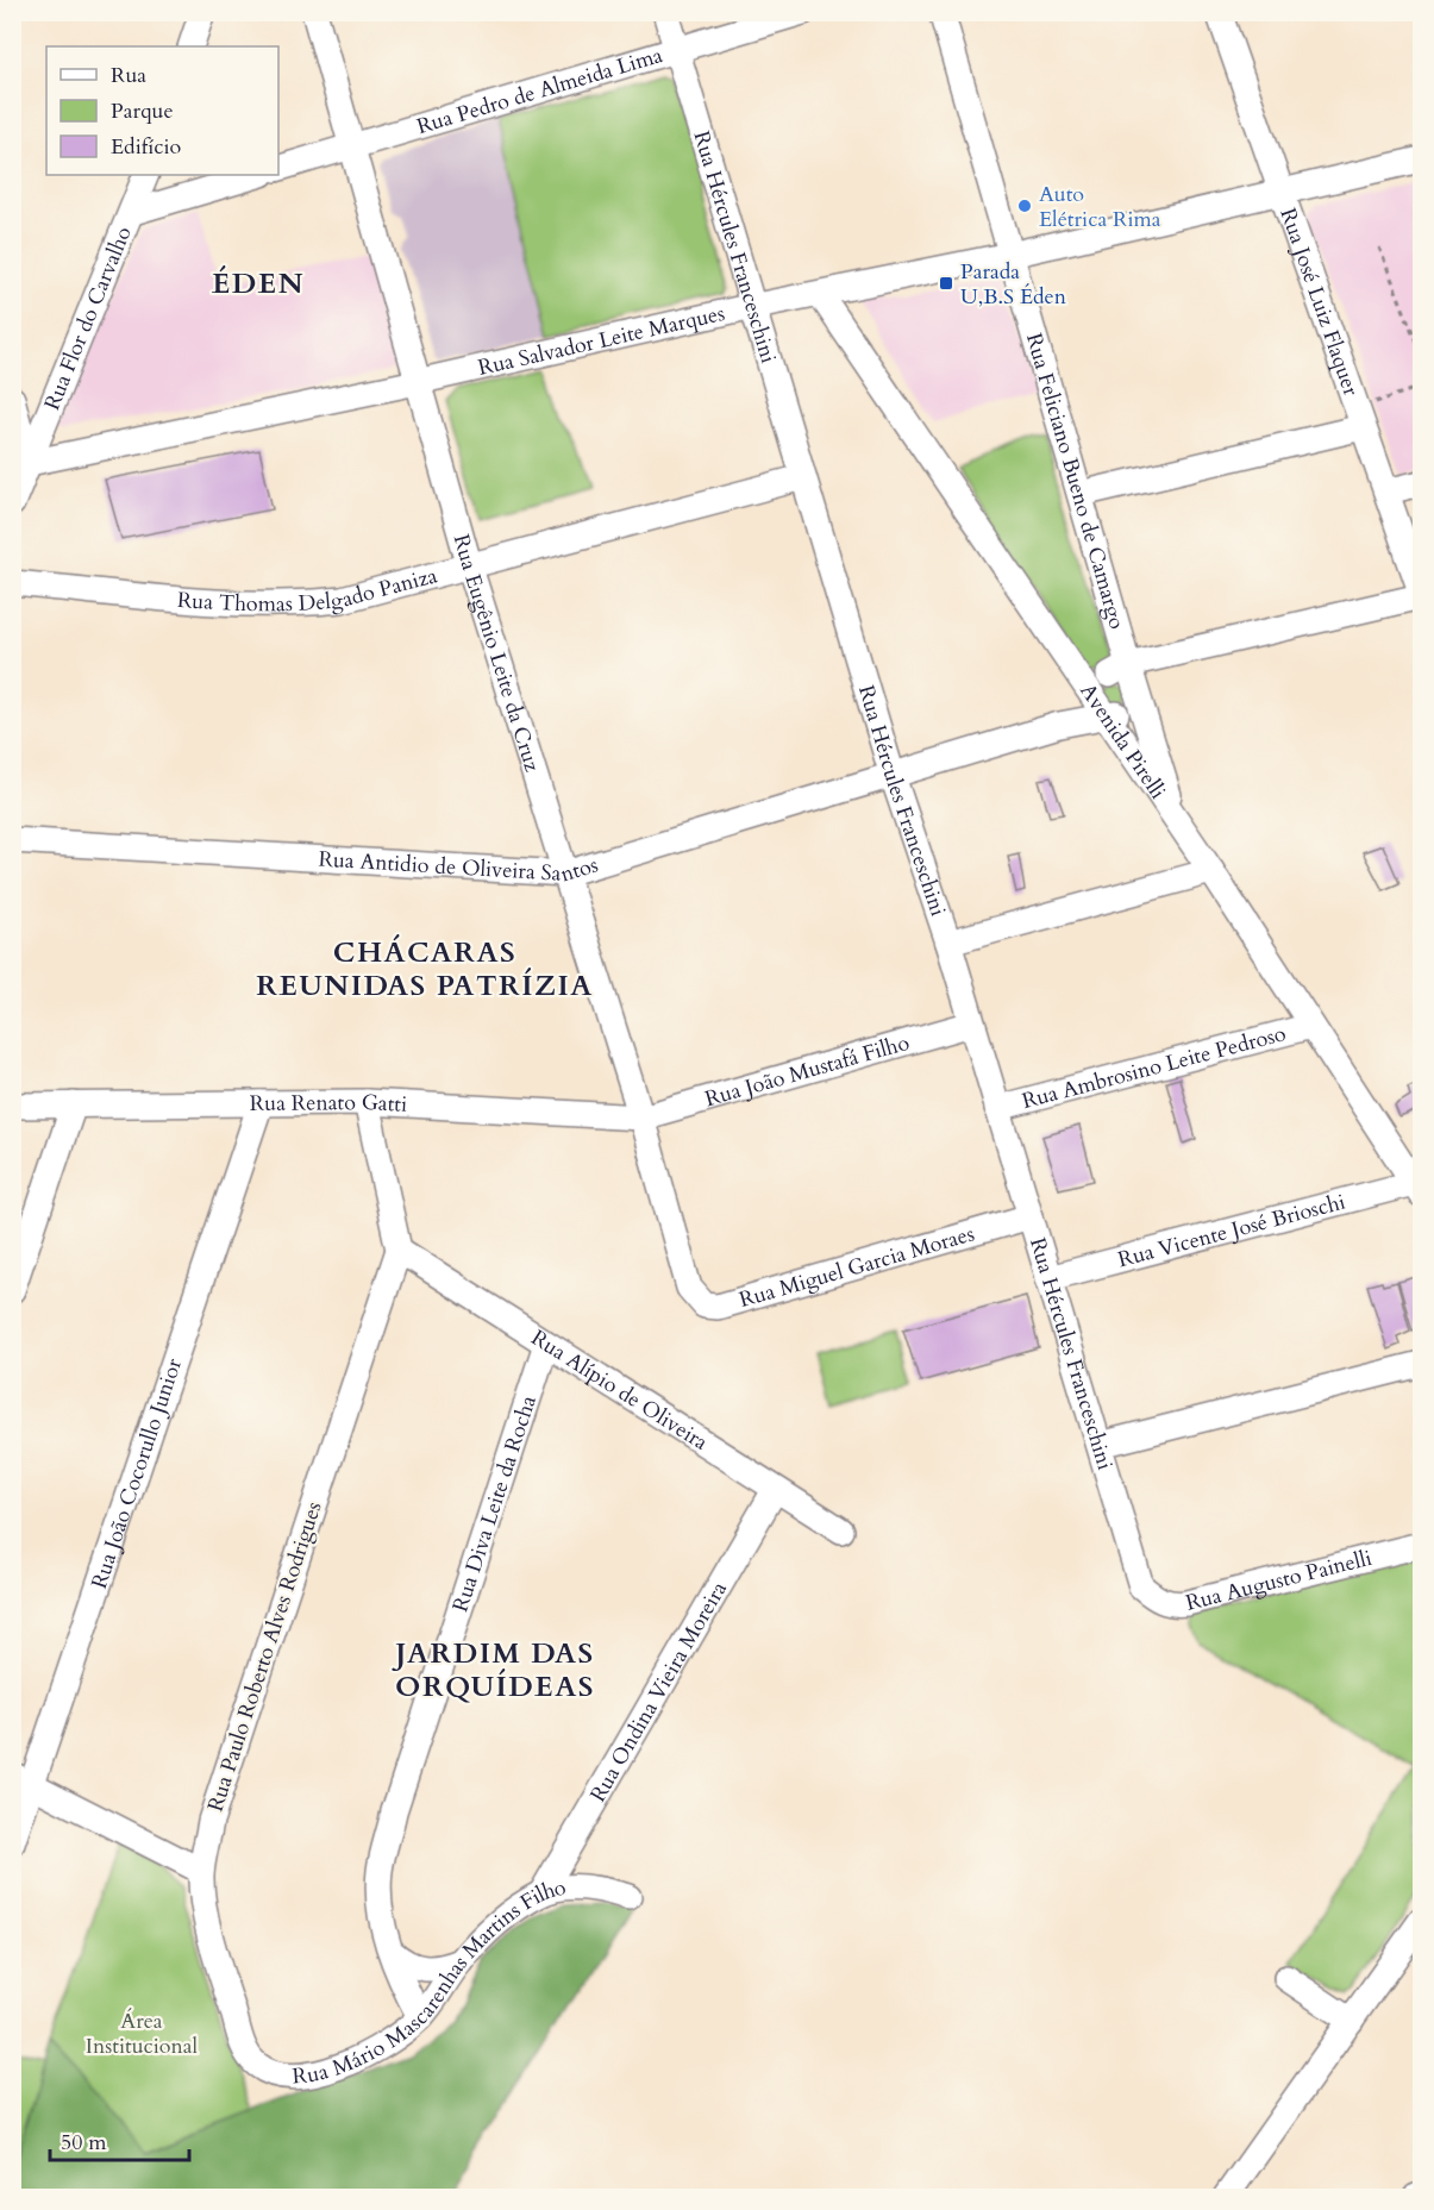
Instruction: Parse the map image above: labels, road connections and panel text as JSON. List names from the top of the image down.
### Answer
{
  "streets": {
    "street": [
      "Rua Pedro de Almeida Lima",
      "Rua Hércules Franceschini",
      "Rua José Luiz Flaquer",
      "Rua Flor do Carvalho",
      "Rua Salvador Leite Marques",
      "Rua Feliciano Bueno de Camargo",
      "Rua Thomas Delgado Paniza",
      "Rua Eugênio Leite da Cruz",
      "Avenida Pirelli",
      "Rua Antidio de Oliveira Santos",
      "Rua Ambrosino Leite Pedroso",
      "Rua João Mustafá Filho",
      "Rua Renato Gatti",
      "Rua Vicente José Brioschi",
      "Rua Miguel Garcia Moraes",
      "Rua Alípio de Oliveira",
      "Rua João Cocorullo Junior",
      "Rua Diva Leite da Rocha",
      "Rua Augusto Painelli",
      "Rua Paulo Roberto Alves Rodrigues",
      "Rua Ondina Vieira Moreira",
      "Rua Mário Mascarenhas Martins Filho"
    ]
  },
  "crossings": [
    ["Rua Pedro de Almeida Lima", "Rua Hércules Franceschini"],
    ["Rua Pedro de Almeida Lima", "Rua Eugênio Leite da Cruz"],
    ["Rua Hércules Franceschini", "Rua Salvador Leite Marques"],
    ["Rua Hércules Franceschini", "Rua Thomas Delgado Paniza"],
    ["Rua Hércules Franceschini", "Rua Antidio de Oliveira Santos"],
    ["Rua Hércules Franceschini", "Rua Ambrosino Leite Pedroso"],
    ["Rua Hércules Franceschini", "Rua João Mustafá Filho"],
    ["Rua Hércules Franceschini", "Rua Vicente José Brioschi"],
    ["Rua Hércules Franceschini", "Rua Miguel Garcia Moraes"],
    ["Rua Hércules Franceschini", "Rua Augusto Painelli"],
    ["Rua José Luiz Flaquer", "Rua Salvador Leite Marques"],
    ["Rua Flor do Carvalho", "Rua Salvador Leite Marques"],
    ["Rua Salvador Leite Marques", "Rua Feliciano Bueno de Camargo"],
    ["Rua Salvador Leite Marques", "Rua Eugênio Leite da Cruz"],
    ["Rua Salvador Leite Marques", "Avenida Pirelli"],
    ["Rua Feliciano Bueno de Camargo", "Avenida Pirelli"],
    ["Rua Feliciano Bueno de Camargo", "Rua Antidio de Oliveira Santos"],
    ["Rua Thomas Delgado Paniza", "Rua Eugênio Leite da Cruz"],
    ["Rua Eugênio Leite da Cruz", "Rua Antidio de Oliveira Santos"],
    ["Rua Eugênio Leite da Cruz", "Rua João Mustafá Filho"],
    ["Rua Eugênio Leite da Cruz", "Rua Renato Gatti"],
    ["Rua Eugênio Leite da Cruz", "Rua Miguel Garcia Moraes"],
    ["Avenida Pirelli", "Rua Antidio de Oliveira Santos"],
    ["Avenida Pirelli", "Rua Ambrosino Leite Pedroso"],
    ["Avenida Pirelli", "Rua Vicente José Brioschi"],
    ["Rua João Mustafá Filho", "Rua Renato Gatti"],
    ["Rua Renato Gatti", "Rua João Cocorullo Junior"],
    ["Rua Alípio de Oliveira", "Rua Diva Leite da Rocha"],
    ["Rua Alípio de Oliveira", "Rua Paulo Roberto Alves Rodrigues"],
    ["Rua Alípio de Oliveira", "Rua Ondina Vieira Moreira"],
    ["Rua Diva Leite da Rocha", "Rua Mário Mascarenhas Martins Filho"],
    ["Rua Paulo Roberto Alves Rodrigues", "Rua Mário Mascarenhas Martins Filho"],
    ["Rua Ondina Vieira Moreira", "Rua Mário Mascarenhas Martins Filho"]
  ],
  "districts": ["ÉDEN", "CHÁCARAS REUNIDAS PATRÍZIA", "JARDIM DAS ORQUÍDEAS"],
  "parks": ["Área Institucional"],
  "places": {
    "other": ["Auto Elétrica Rima"],
    "transit": ["Parada U,B.S Éden"]
  },
  "legend": ["Rua", "Parque", "Edifício"],
  "scale_bar": "50 m"
}
